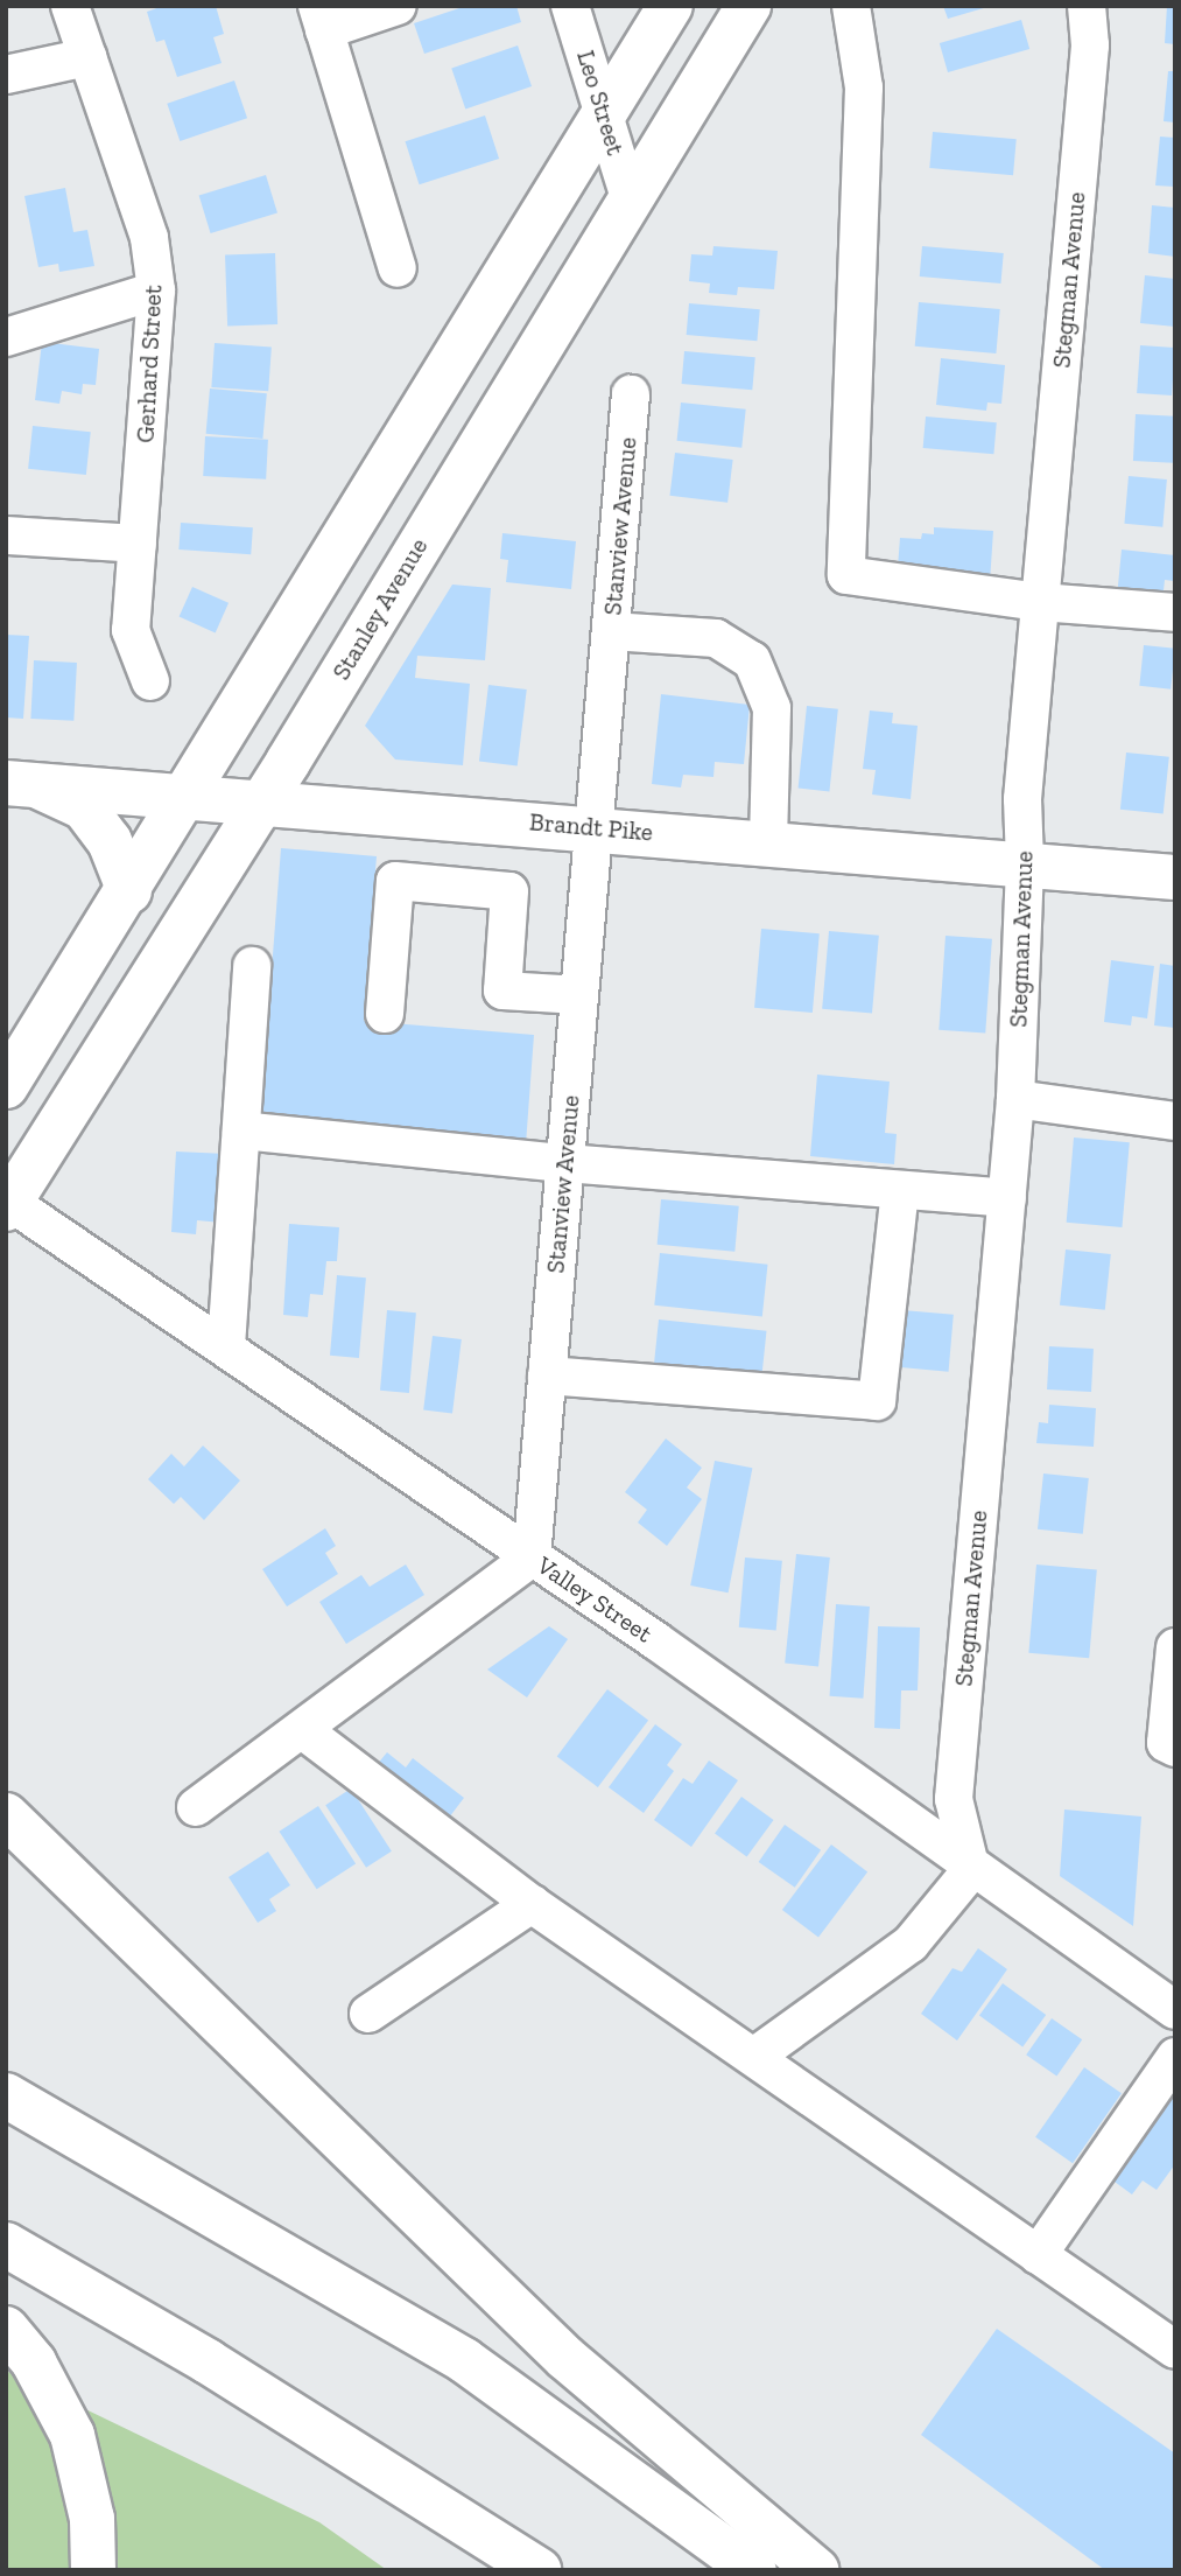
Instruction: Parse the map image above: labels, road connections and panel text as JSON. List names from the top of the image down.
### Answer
{
  "streets": {
    "main road": ["Stanley Avenue", "Brandt Pike"],
    "street": [
      "Leo Street",
      "Stegman Avenue",
      "Gerhard Street",
      "Stanview Avenue",
      "Valley Street"
    ]
  },
  "crossings": [
    ["Leo Street", "Stanley Avenue"],
    ["Stegman Avenue", "Brandt Pike"],
    ["Stegman Avenue", "Valley Street"],
    ["Stanview Avenue", "Brandt Pike"],
    ["Stanview Avenue", "Valley Street"],
    ["Stanley Avenue", "Brandt Pike"],
    ["Stanley Avenue", "Valley Street"]
  ]
}
